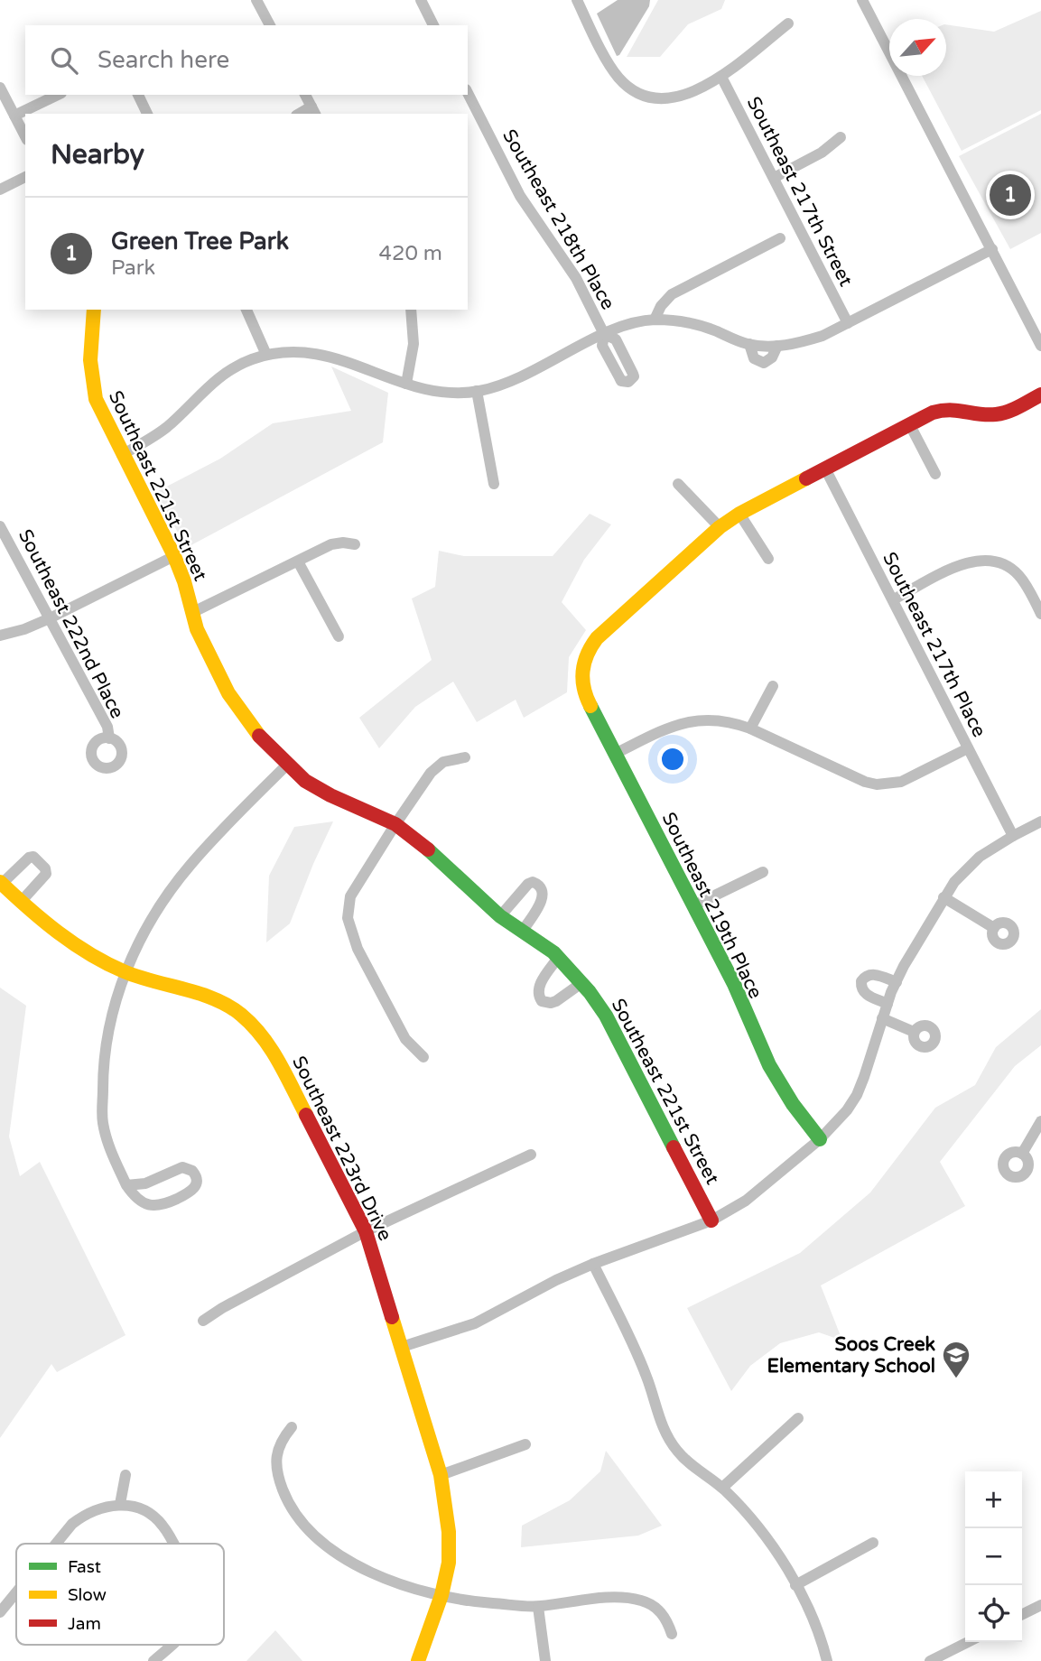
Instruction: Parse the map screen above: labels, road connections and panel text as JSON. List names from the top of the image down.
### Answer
{
  "streets": {
    "street": [
      "Southeast 217th Street",
      "Southeast 218th Place",
      "Southeast 221st Street",
      "Southeast 222nd Place",
      "Southeast 217th Place",
      "Southeast 219th Place",
      "Southeast 223rd Drive"
    ]
  },
  "places": {
    "school or university": ["Soos Creek Elementary School"]
  },
  "legend": ["Fast", "Slow", "Jam"],
  "north": "top right",
  "page": {
    "search": "Search here",
    "heading": "Nearby",
    "pins": "1",
    "list": [
      {
        "mark": "1",
        "name": "Green Tree Park",
        "note": "Park",
        "value": "420 m"
      }
    ],
    "map_buttons": ["+", "−"]
  }
}
